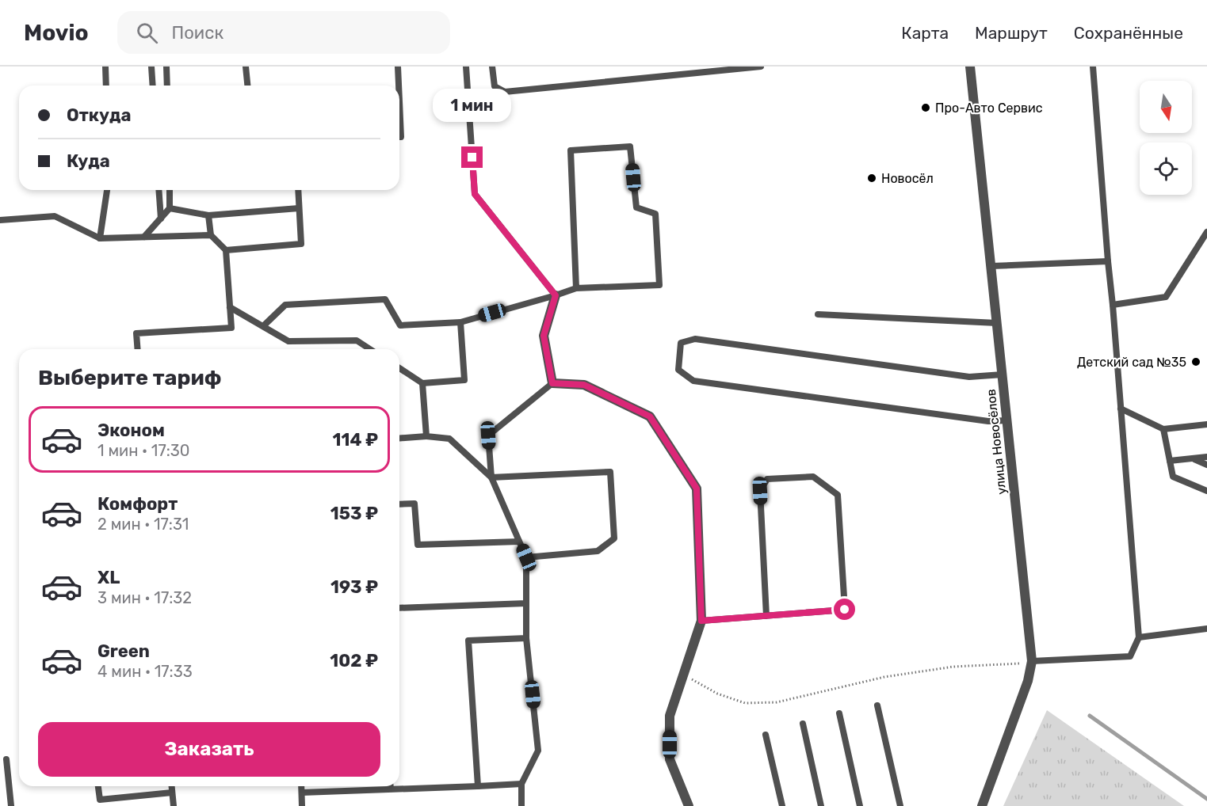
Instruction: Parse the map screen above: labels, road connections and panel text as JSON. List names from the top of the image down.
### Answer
{
  "streets": {
    "street": ["улица Новосёлов"]
  },
  "places": ["Про-Авто Сервис", "Новосёл", "Детский сад №35"],
  "north": "bottom",
  "page": {
    "header": "Movio",
    "search": "Поиск",
    "nav": ["Карта", "Маршрут", "Сохранённые"],
    "banner": ["Откуда", "Куда"],
    "bubble": "1 мин",
    "heading": "Выберите тариф",
    "list": [
      {
        "name": "Эконом",
        "note": "1 мин · 17:30",
        "value": "114 ₽"
      },
      {
        "name": "Комфорт",
        "note": "2 мин · 17:31",
        "value": "153 ₽"
      },
      {
        "name": "XL",
        "note": "3 мин · 17:32",
        "value": "193 ₽"
      },
      {
        "name": "Green",
        "note": "4 мин · 17:33",
        "value": "102 ₽"
      }
    ],
    "buttons": "Заказать"
  }
}
